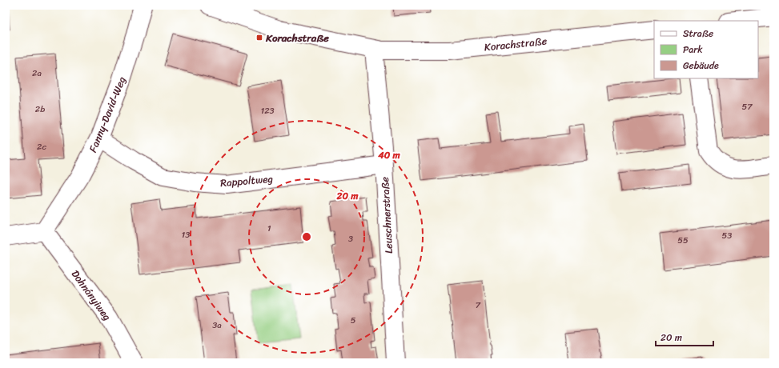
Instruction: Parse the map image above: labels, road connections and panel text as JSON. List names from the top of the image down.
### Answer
{
  "streets": {
    "street": [
      "Korachstraße",
      "Fanny-David-Weg",
      "Rappoltweg",
      "Leuschnerstraße",
      "Dohnányiweg"
    ]
  },
  "crossings": [
    ["Korachstraße", "Leuschnerstraße"],
    ["Fanny-David-Weg", "Rappoltweg"],
    ["Fanny-David-Weg", "Dohnányiweg"],
    ["Rappoltweg", "Leuschnerstraße"]
  ],
  "places": {
    "transit": ["Korachstraße"]
  },
  "house_numbers": [
    "2a",
    "57",
    "2b",
    "123",
    "2c",
    "1",
    "13",
    "53",
    "3",
    "55",
    "7",
    "5",
    "3a"
  ],
  "legend": ["Straße", "Park", "Gebäude"],
  "scale_bar": "20 m",
  "rings": ["40 m", "20 m"]
}
